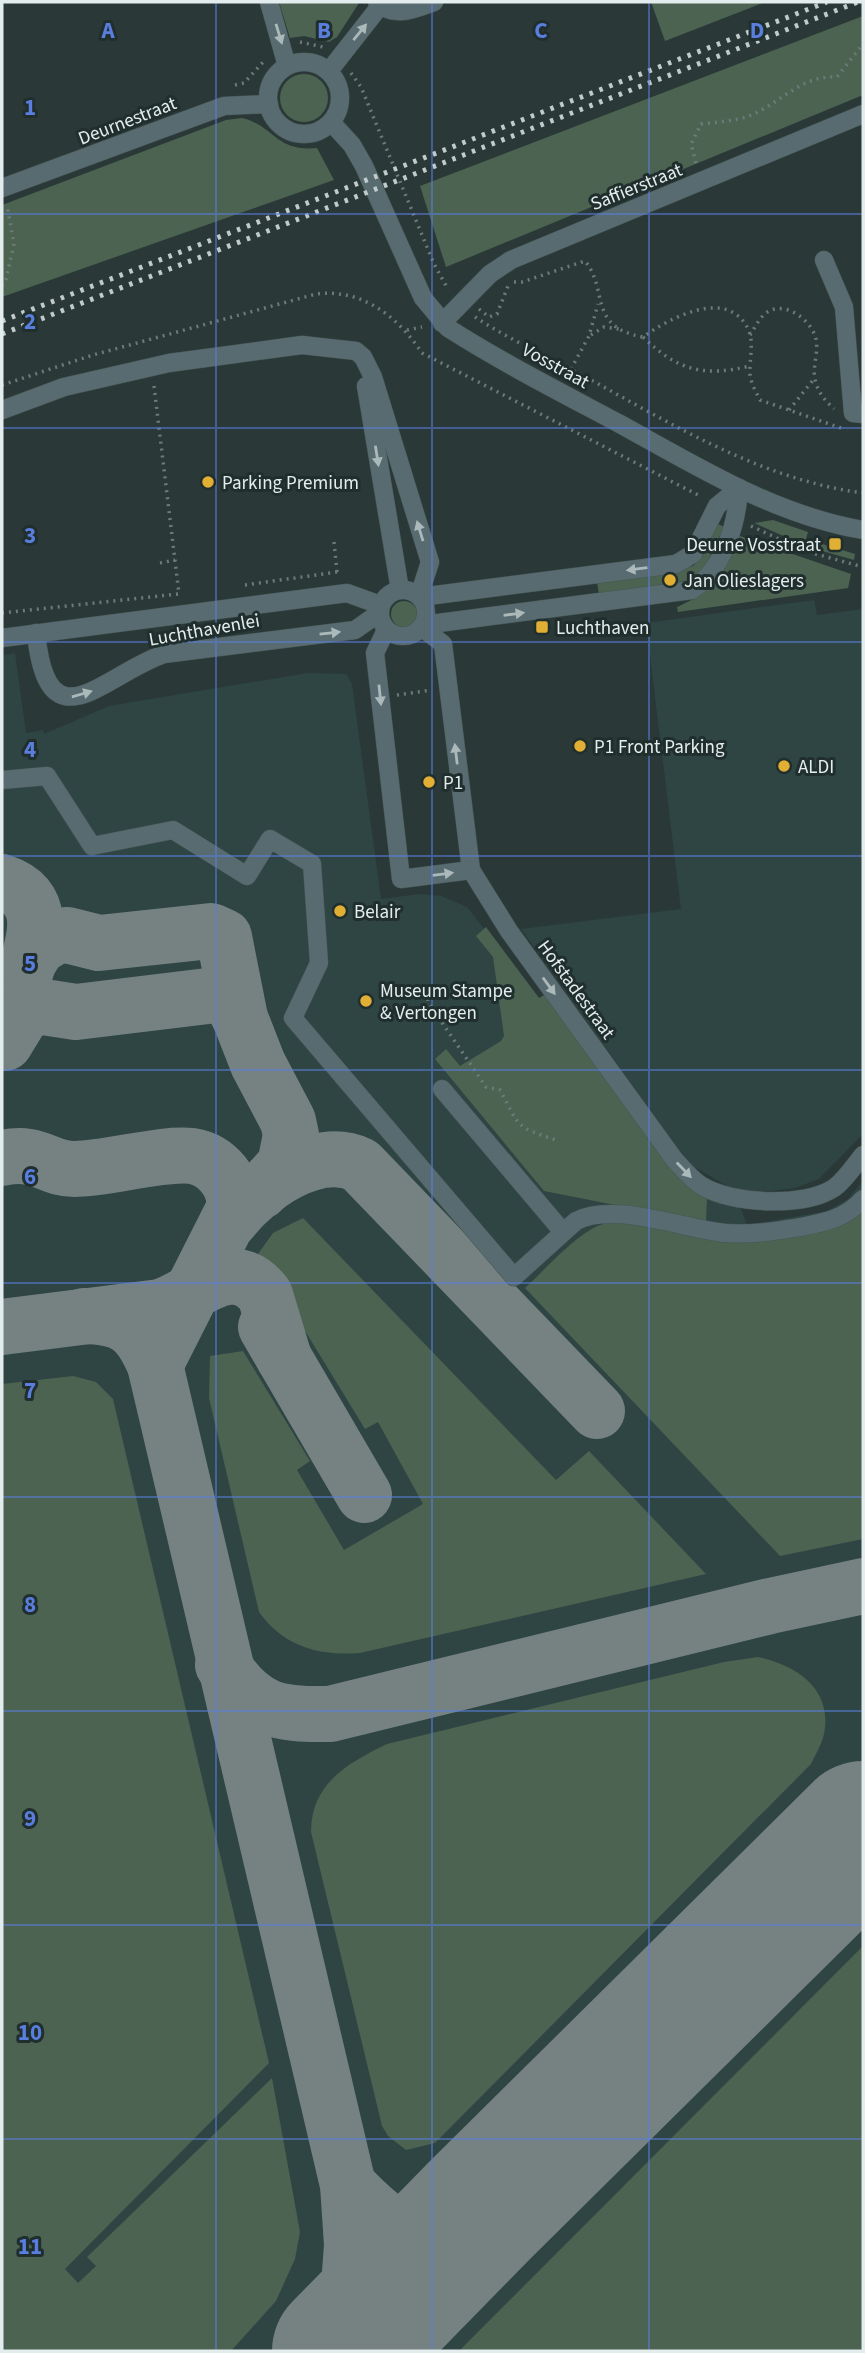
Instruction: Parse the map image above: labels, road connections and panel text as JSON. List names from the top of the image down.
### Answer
{
  "streets": {
    "street": [
      "Deurnestraat",
      "Saffierstraat",
      "Vosstraat",
      "Luchthavenlei",
      "Hofstadestraat"
    ]
  },
  "crossings": [
    ["Deurnestraat", "Vosstraat"],
    ["Saffierstraat", "Vosstraat"],
    ["Luchthavenlei", "Hofstadestraat"]
  ],
  "places": {
    "other": [
      "Parking Premium",
      "Jan Olieslagers",
      "P1 Front Parking",
      "ALDI",
      "P1",
      "Belair",
      "Museum Stampe & Vertongen"
    ],
    "transit": ["Deurne Vosstraat", "Luchthaven"]
  },
  "grid": {
    "columns": [
      "A",
      "B",
      "C",
      "D"
    ],
    "rows": [
      "1",
      "2",
      "3",
      "4",
      "5",
      "6",
      "7",
      "8",
      "9",
      "10",
      "11"
    ]
  }
}
